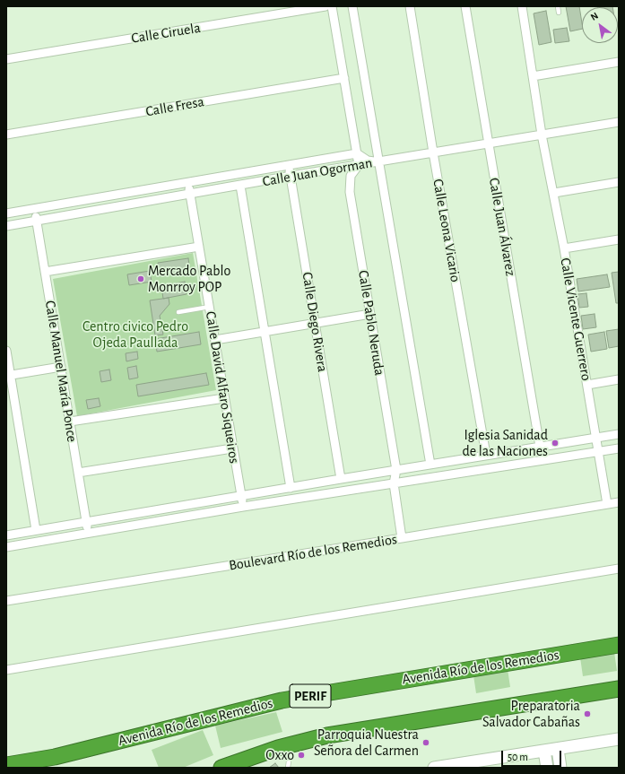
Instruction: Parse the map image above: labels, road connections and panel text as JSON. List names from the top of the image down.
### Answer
{
  "streets": {
    "highway": ["Avenida Río de los Remedios", "PERIF"],
    "street": [
      "Calle Ciruela",
      "Calle Fresa",
      "Calle Juan Ogorman",
      "Calle Juan Álvarez",
      "Calle Leona Vicario",
      "Calle Vicente Guerrero",
      "Calle Diego Rivera",
      "Calle Pablo Neruda",
      "Calle Manuel María Ponce",
      "Calle David Alfaro Siqueiros",
      "Boulevard Río de los Remedios"
    ]
  },
  "crossings": [
    ["Calle Juan Ogorman", "Calle Diego Rivera"],
    ["Calle Juan Ogorman", "Calle Pablo Neruda"],
    ["Calle Juan Ogorman", "Calle Manuel María Ponce"],
    ["Calle Juan Ogorman", "Calle David Alfaro Siqueiros"],
    ["Calle Vicente Guerrero", "Boulevard Río de los Remedios"],
    ["Calle Pablo Neruda", "Boulevard Río de los Remedios"]
  ],
  "parks": ["Centro civico Pedro Ojeda Paullada"],
  "places": [
    "Mercado Pablo Monrroy POP",
    "Iglesia Sanidad de las Naciones",
    "Preparatoria Salvador Cabañas",
    "Parroquia Nuestra Señora del Carmen",
    "Oxxo"
  ],
  "scale_bar": "50 m",
  "north": "top left"
}
